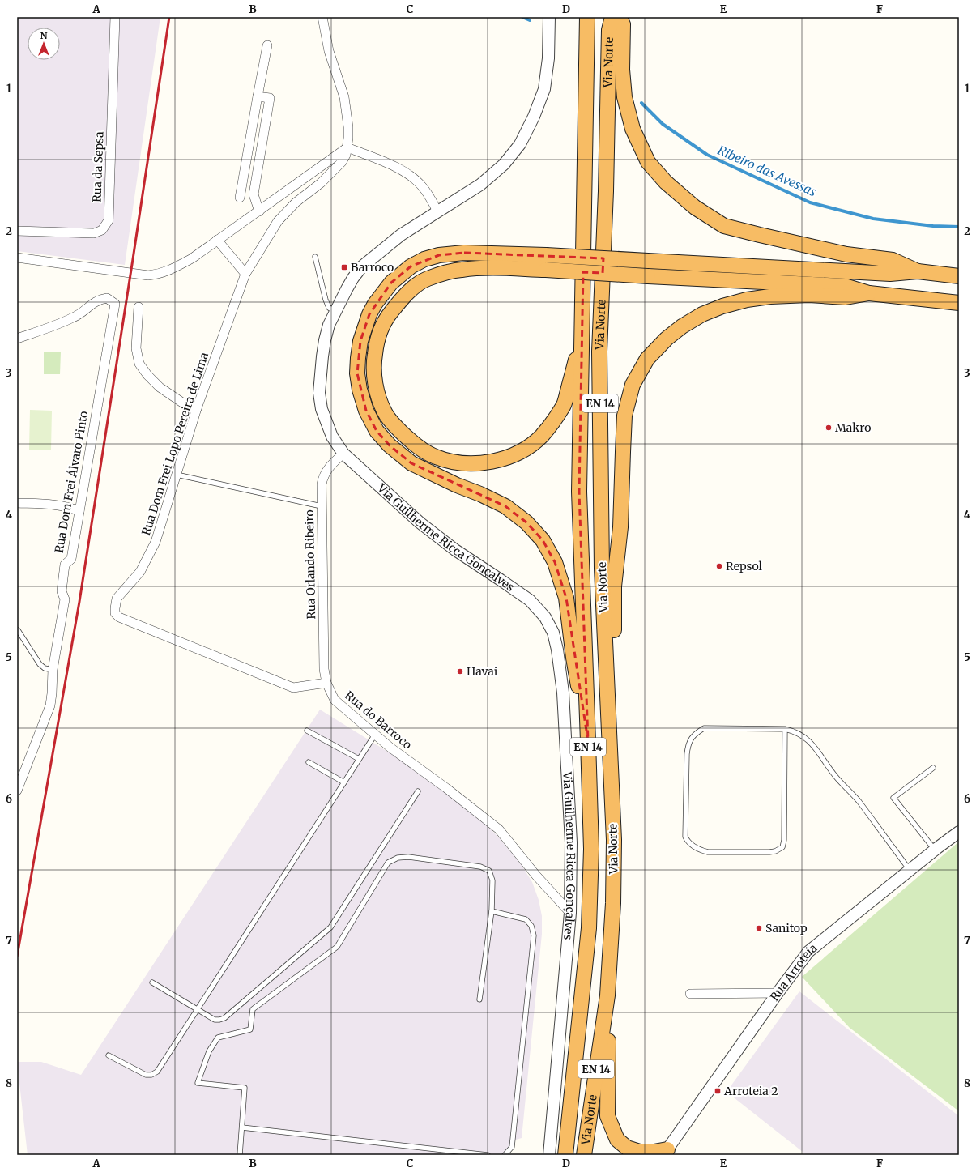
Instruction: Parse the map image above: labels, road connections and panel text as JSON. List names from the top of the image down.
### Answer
{
  "streets": {
    "highway": ["Via Norte", "EN 14"],
    "street": [
      "Rua da Sepsa",
      "Rua Dom Frei Lopo Pereira de Lima",
      "Rua Dom Frei Álvaro Pinto",
      "Via Guilherme Ricca Gonçalves",
      "Rua Orlando Ribeiro",
      "Rua do Barroco",
      "Rua Arroteia"
    ]
  },
  "crossings": [
    ["Rua Dom Frei Lopo Pereira de Lima", "Rua Orlando Ribeiro"],
    ["Rua Dom Frei Lopo Pereira de Lima", "Rua do Barroco"],
    ["Via Guilherme Ricca Gonçalves", "Rua Orlando Ribeiro"],
    ["Via Guilherme Ricca Gonçalves", "Rua do Barroco"],
    ["Rua Orlando Ribeiro", "Rua do Barroco"]
  ],
  "water": ["Ribeiro das Avessas"],
  "places": {
    "transit": ["Barroco", "Arroteia 2"],
    "other": [
      "Makro",
      "Repsol",
      "Havai",
      "Sanitop"
    ]
  },
  "north": "top",
  "grid": {
    "columns": [
      "A",
      "B",
      "C",
      "D",
      "E",
      "F"
    ],
    "rows": [
      "1",
      "2",
      "3",
      "4",
      "5",
      "6",
      "7",
      "8"
    ]
  }
}
